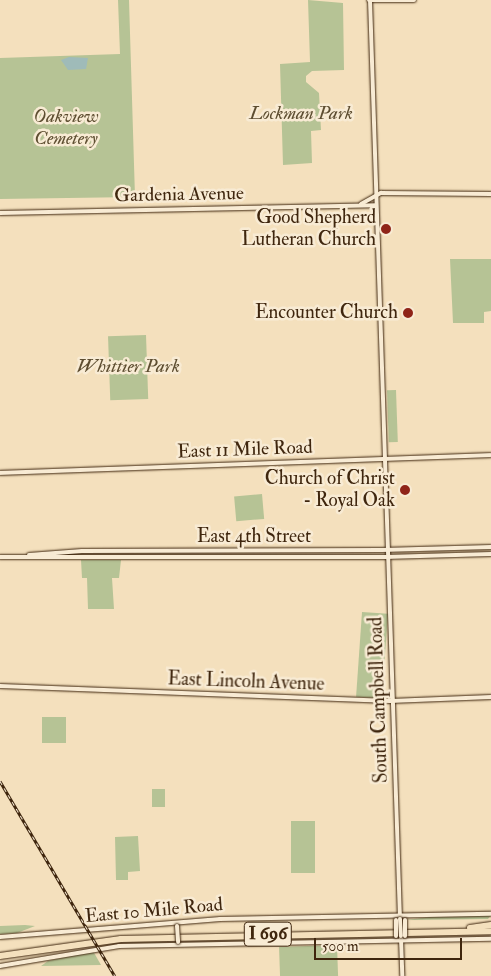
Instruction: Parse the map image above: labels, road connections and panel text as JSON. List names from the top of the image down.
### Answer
{
  "streets": {
    "highway": ["I 696"],
    "street": [
      "Gardenia Avenue",
      "East 11 Mile Road",
      "East 4th Street",
      "East Lincoln Avenue",
      "South Campbell Road",
      "East 10 Mile Road"
    ]
  },
  "crossings": [
    ["Gardenia Avenue", "South Campbell Road"],
    ["East 11 Mile Road", "South Campbell Road"],
    ["East 4th Street", "South Campbell Road"],
    ["East Lincoln Avenue", "South Campbell Road"],
    ["South Campbell Road", "East 10 Mile Road"]
  ],
  "parks": ["Lockman Park", "Oakview Cemetery", "Whittier Park"],
  "places": ["Good Shepherd Lutheran Church", "Encounter Church", "Church of Christ - Royal Oak"],
  "scale_bar": "500 m"
}
